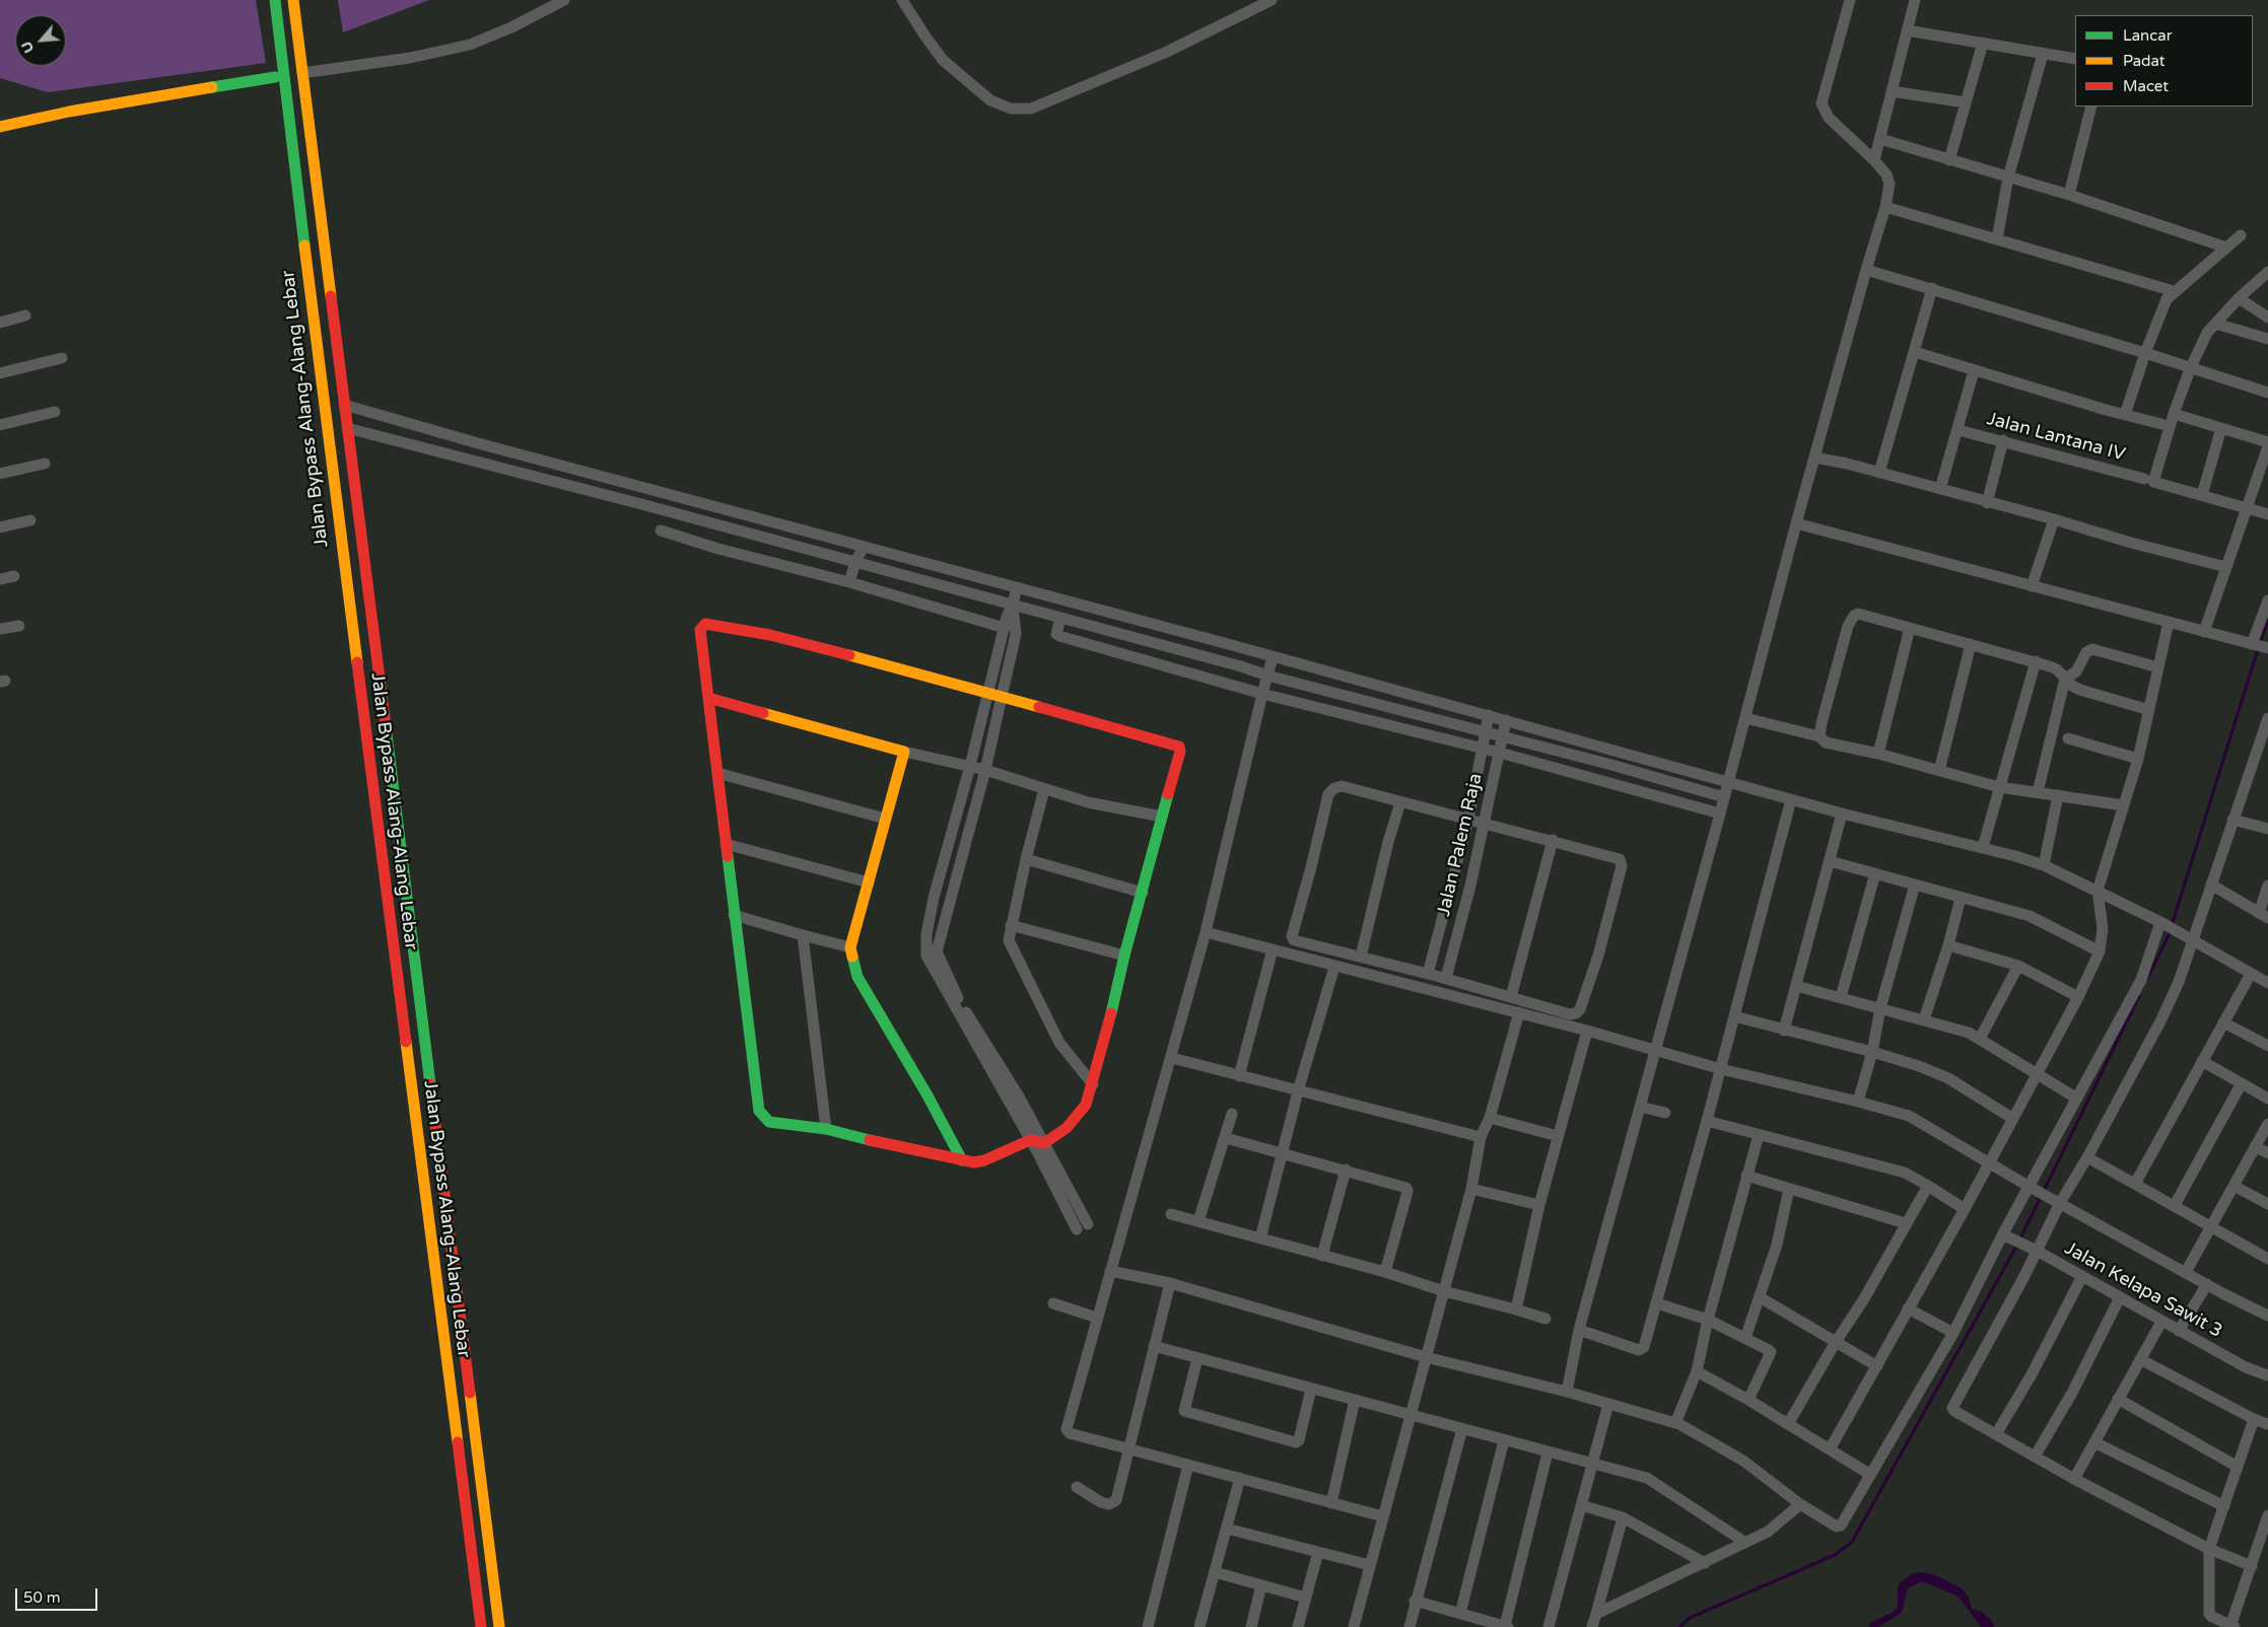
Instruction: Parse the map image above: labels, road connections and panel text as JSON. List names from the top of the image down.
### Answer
{
  "streets": {
    "main road": ["Jalan Bypass Alang-Alang Lebar"],
    "street": ["Jalan Lantana IV", "Jalan Palem Raja", "Jalan Kelapa Sawit 3"]
  },
  "legend": ["Lancar", "Padat", "Macet"],
  "scale_bar": "50 m",
  "north": "bottom left"
}
